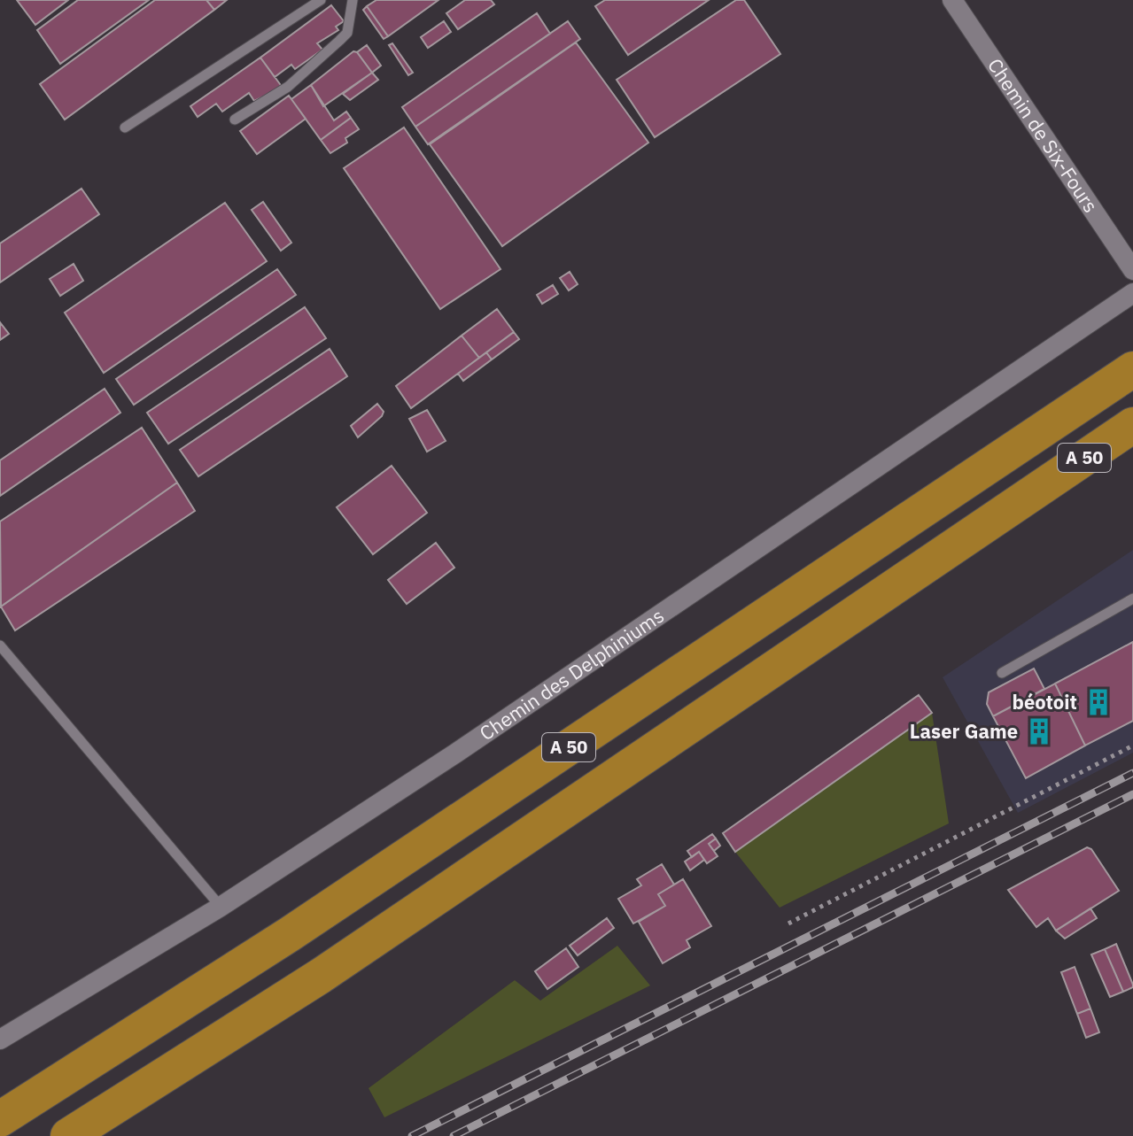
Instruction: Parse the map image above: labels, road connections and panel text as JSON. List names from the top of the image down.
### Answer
{
  "streets": {
    "highway": ["A 50"],
    "street": ["Chemin de Six-Fours", "Chemin des Delphiniums"]
  },
  "places": {
    "building": ["béotoit", "Laser Game"]
  }
}
